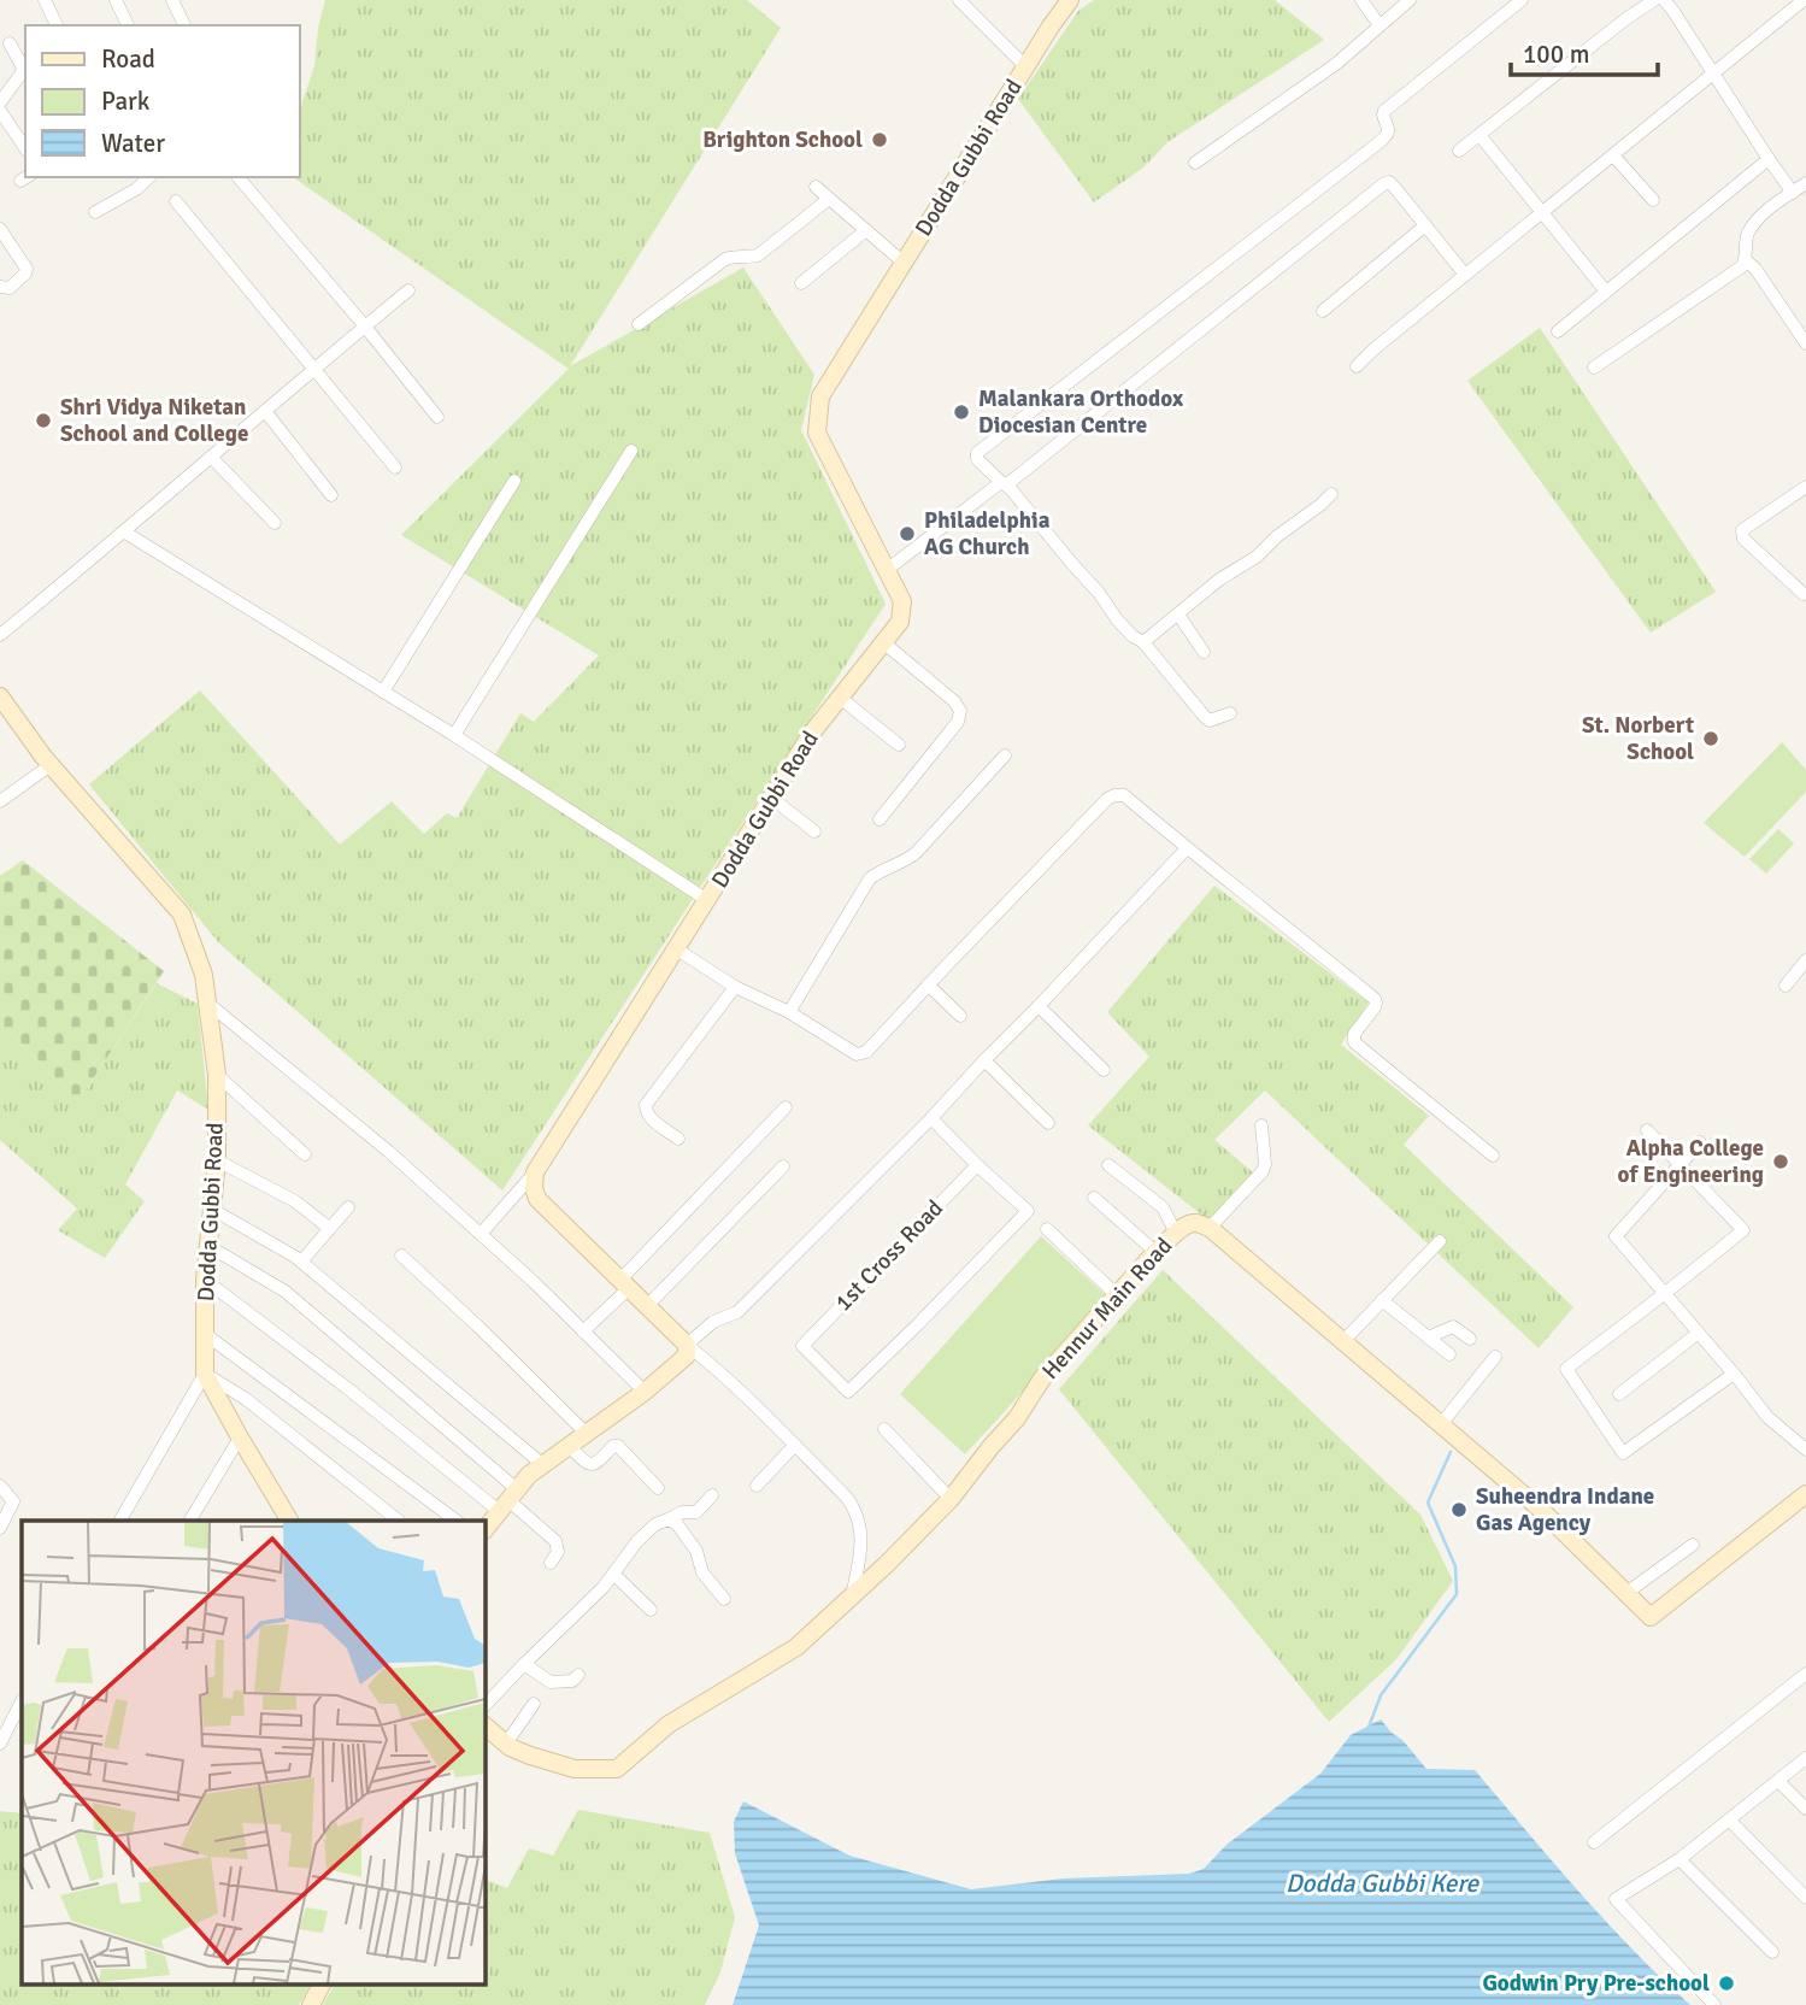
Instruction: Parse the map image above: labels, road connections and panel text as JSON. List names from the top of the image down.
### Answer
{
  "streets": {
    "main road": ["Dodda Gubbi Road", "Hennur Main Road"],
    "street": ["1st Cross Road"]
  },
  "water": ["Dodda Gubbi Kere"],
  "places": [
    "Brighton School",
    "Malankara Orthodox Diocesian Centre",
    "Shri Vidya Niketan School and College",
    "Philadelphia AG Church",
    "St. Norbert School",
    "Alpha College of Engineering",
    "Suheendra Indane Gas Agency",
    "Godwin Pry Pre-school"
  ],
  "legend": ["Road", "Park", "Water"],
  "scale_bar": "100 m"
}
